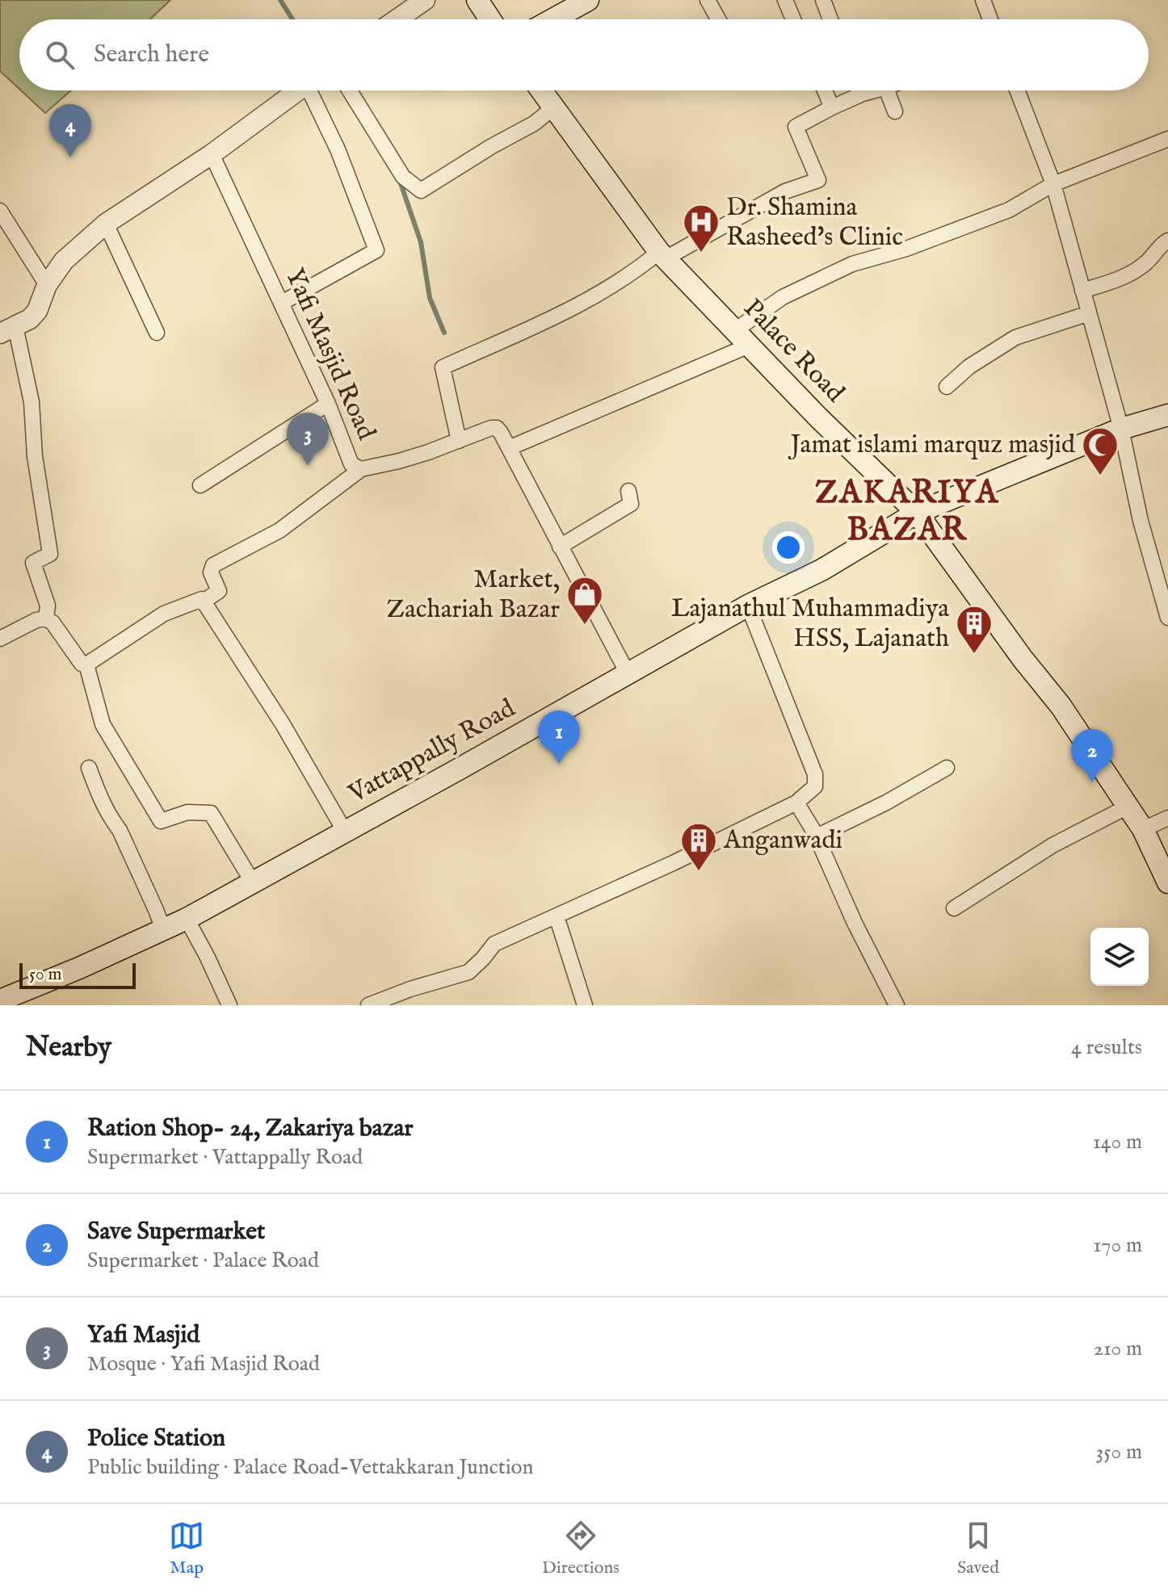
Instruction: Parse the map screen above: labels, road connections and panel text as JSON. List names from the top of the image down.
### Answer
{
  "streets": {
    "main road": ["Palace Road", "Vattappally Road"],
    "street": ["Yafi Masjid Road"]
  },
  "crossings": [
    ["Palace Road", "Vattappally Road"],
    ["Yafi Masjid Road", "Vattappally Road"]
  ],
  "districts": ["ZAKARIYA BAZAR"],
  "places": {
    "hospital": ["Dr. Shamina Rasheed's Clinic"],
    "mosque": ["Jamat islami marquz masjid"],
    "shop": ["Market, Zachariah Bazar"],
    "building": ["Lajanathul Muhammadiya HSS, Lajanath", "Anganwadi"]
  },
  "scale_bar": "50 m",
  "page": {
    "search": "Search here",
    "pins": [
      "4",
      "3",
      "1",
      "2"
    ],
    "scale": "50 m",
    "heading": ["Nearby", "4 results"],
    "list": [
      {
        "mark": "1",
        "name": "Ration Shop- 24, Zakariya bazar",
        "note": "Supermarket · Vattappally Road",
        "value": "140 m"
      },
      {
        "mark": "2",
        "name": "Save Supermarket",
        "note": "Supermarket · Palace Road",
        "value": "170 m"
      },
      {
        "mark": "3",
        "name": "Yafi Masjid",
        "note": "Mosque · Yafi Masjid Road",
        "value": "210 m"
      },
      {
        "mark": "4",
        "name": "Police Station",
        "note": "Public building · Palace Road-Vettakkaran Junction",
        "value": "350 m"
      }
    ],
    "nav": ["Map", "Directions", "Saved"]
  }
}
